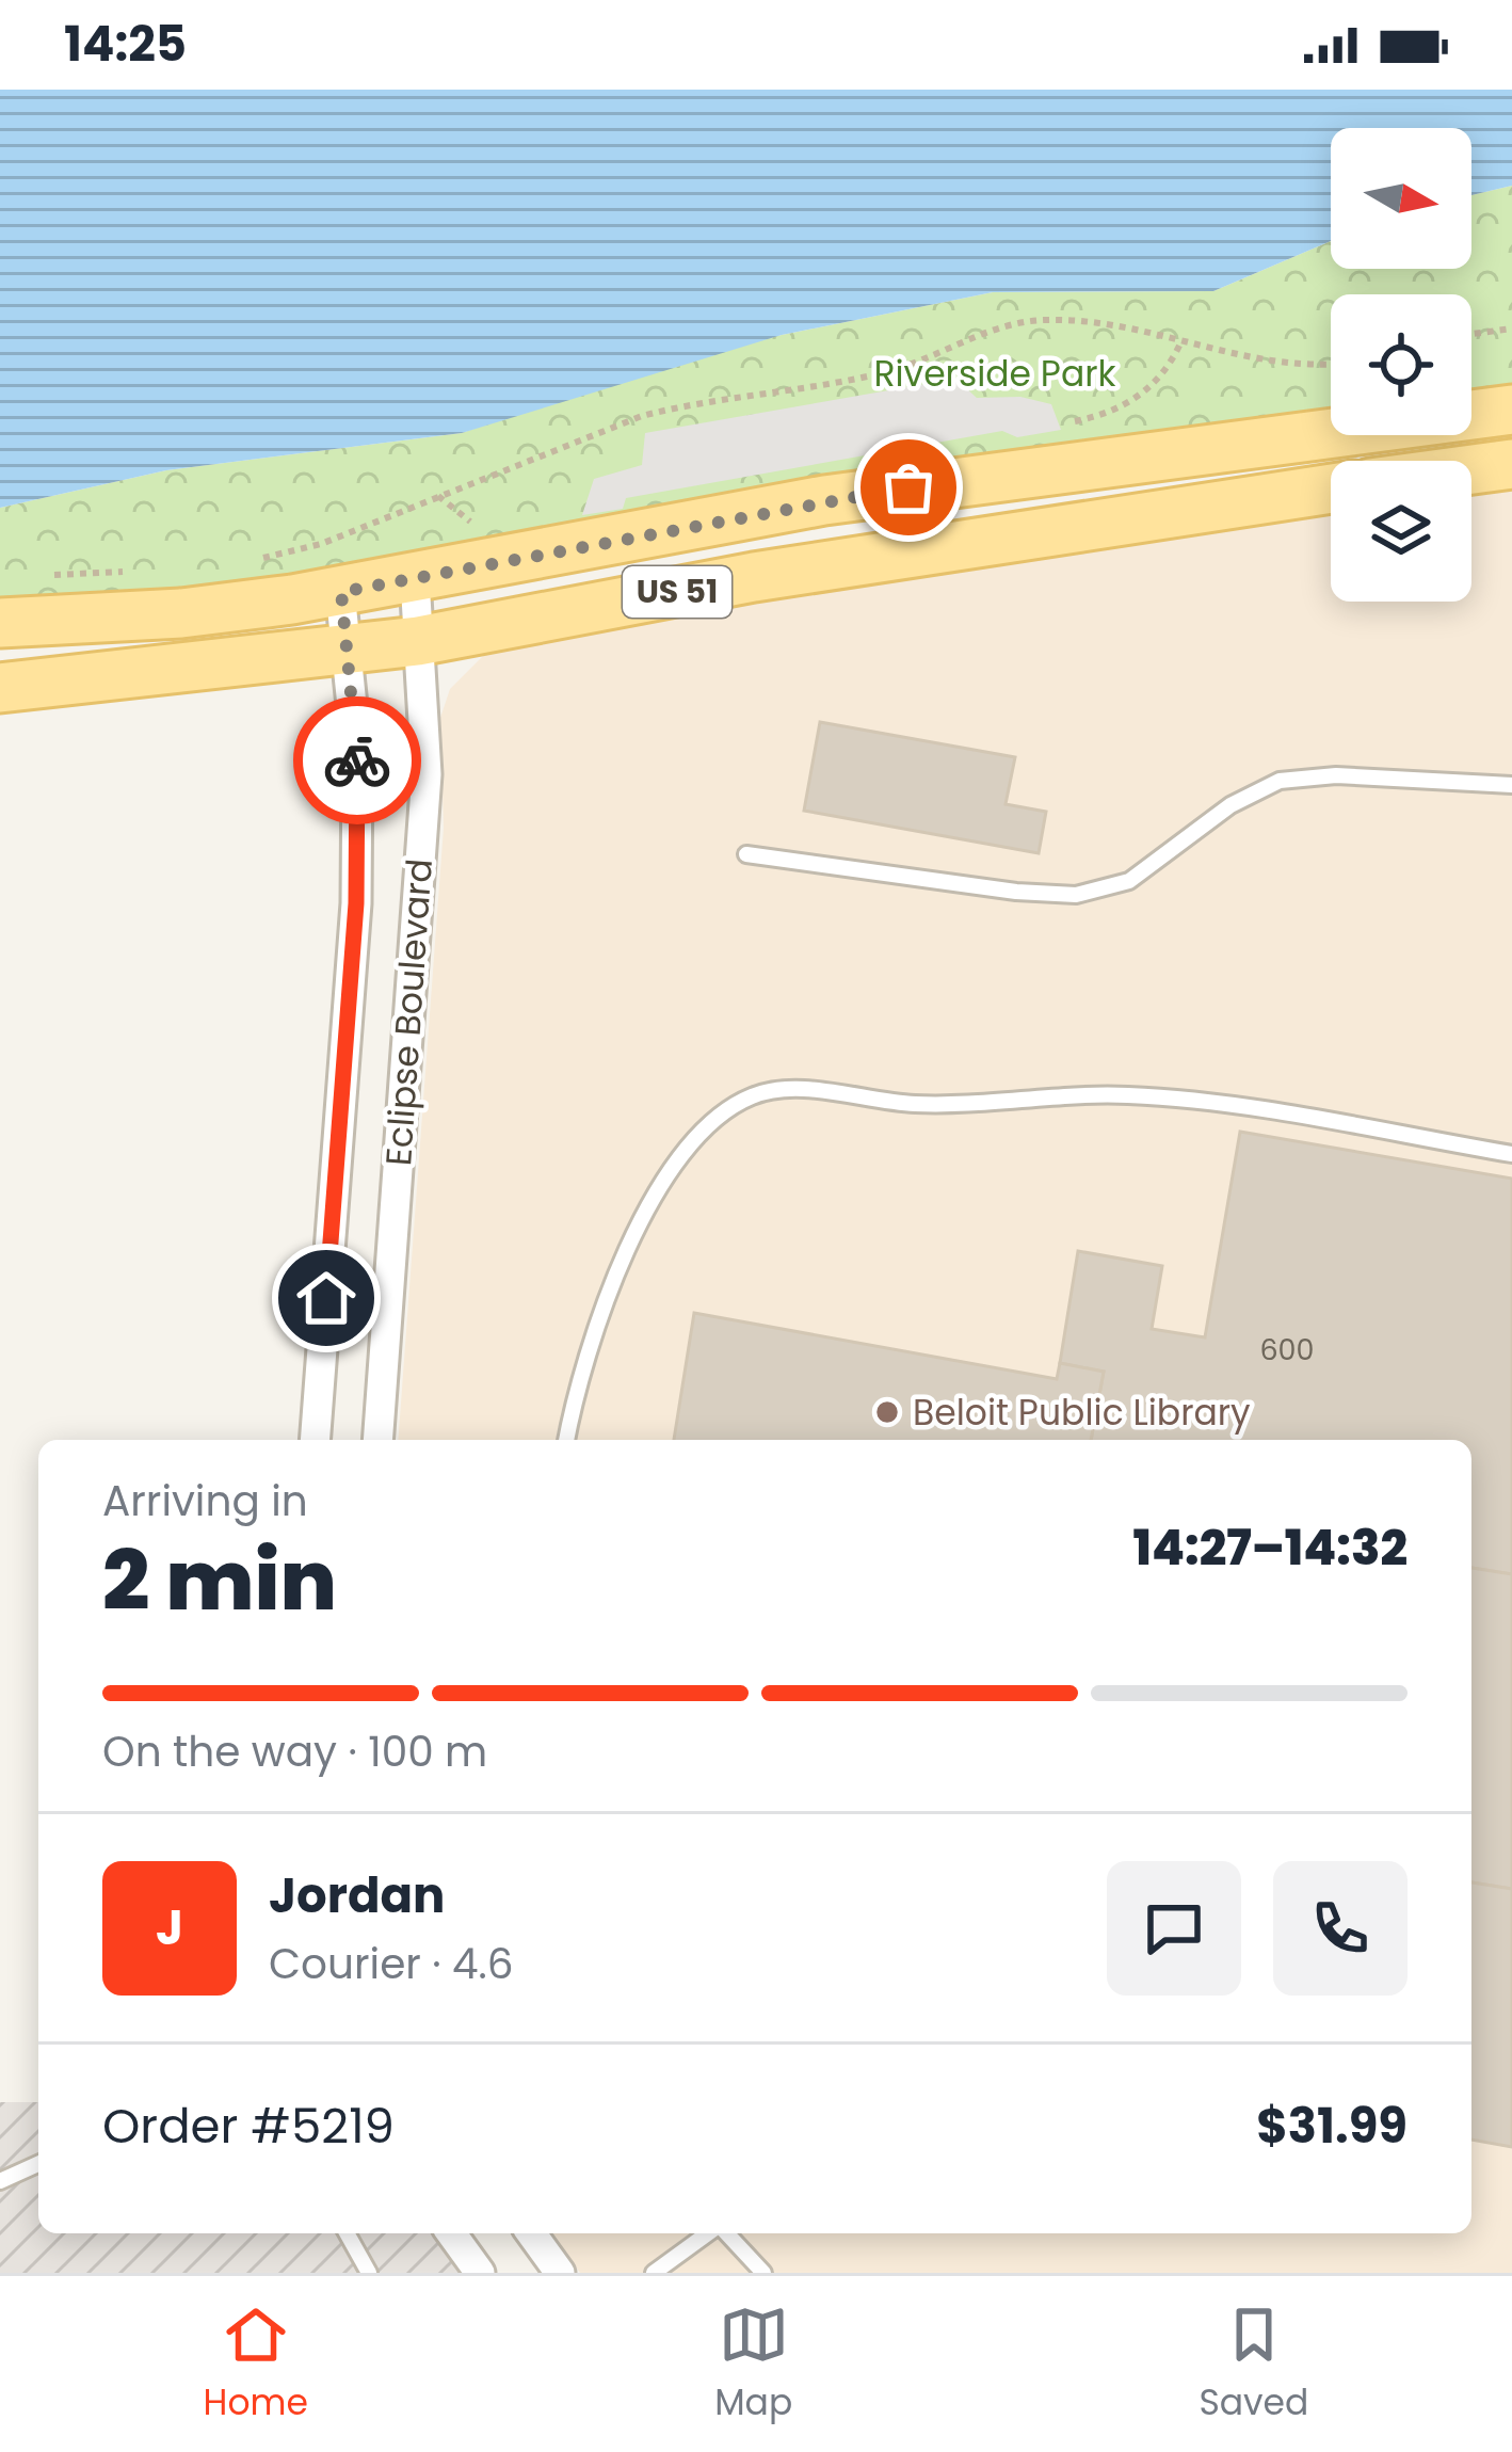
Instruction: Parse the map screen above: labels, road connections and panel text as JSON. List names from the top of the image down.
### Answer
{
  "streets": {
    "main road": ["US 51"],
    "street": ["Eclipse Boulevard"]
  },
  "crossings": [
    ["US 51", "Eclipse Boulevard"]
  ],
  "parks": ["Riverside Park"],
  "places": ["Beloit Public Library"],
  "house_numbers": ["600"],
  "north": "right",
  "page": {
    "status": "14:25",
    "heading": ["2 min", "Arriving in", "14:27–14:32"],
    "panel": [
      "Jordan",
      "Courier · 4.6",
      "Order #5219",
      "$31.99"
    ],
    "bar": "On the way · 100 m",
    "round": "J",
    "tabs": ["Home", "Map", "Saved"]
  }
}
